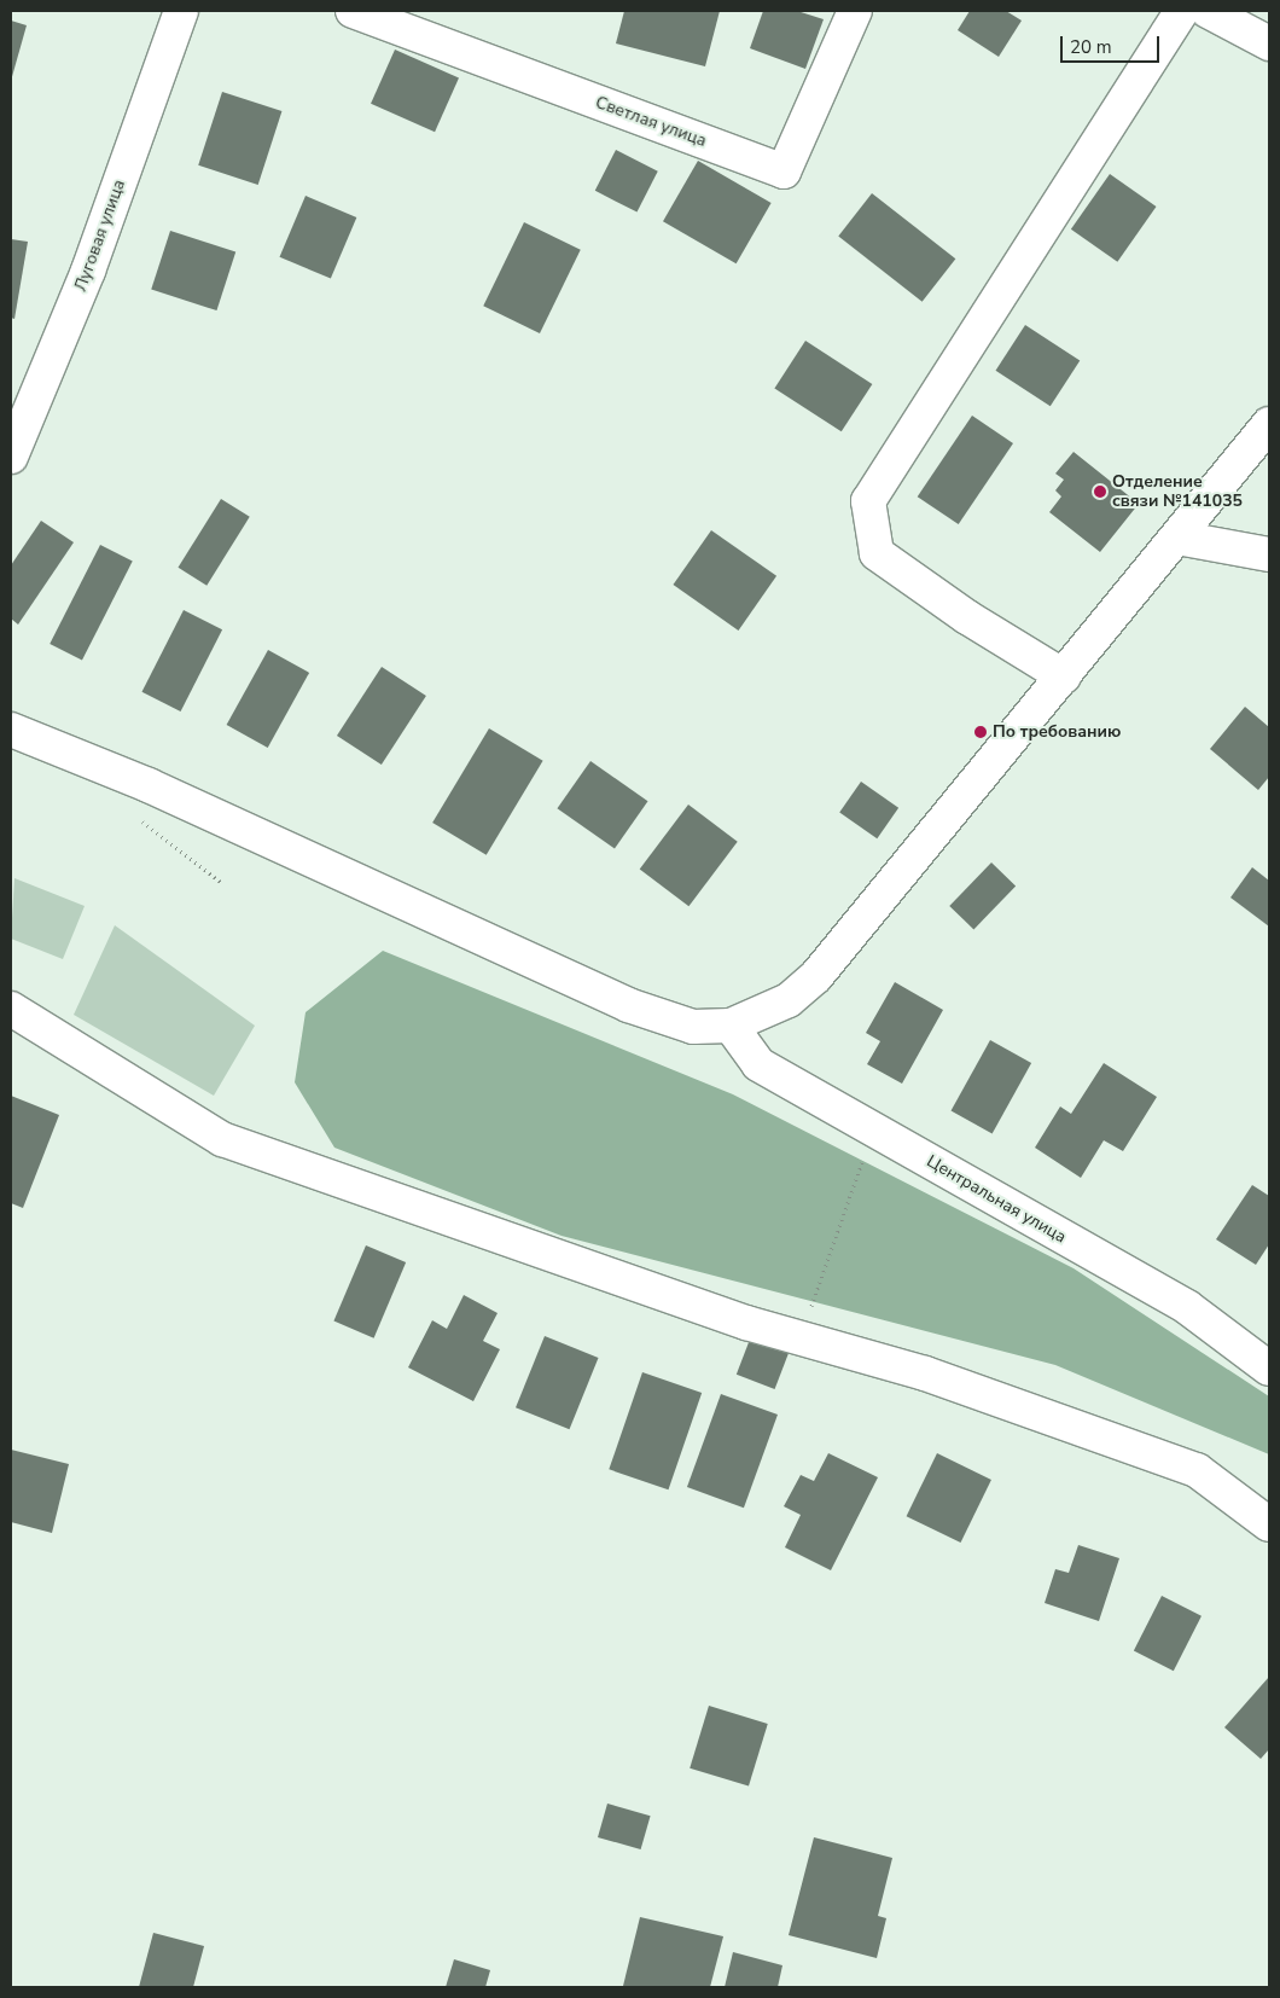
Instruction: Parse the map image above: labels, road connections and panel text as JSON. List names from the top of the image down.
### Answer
{
  "streets": {
    "street": ["Светлая улица", "Луговая улица", "Центральная улица"]
  },
  "places": ["Отделение связи №141035", "По требованию"],
  "scale_bar": "20 m"
}
